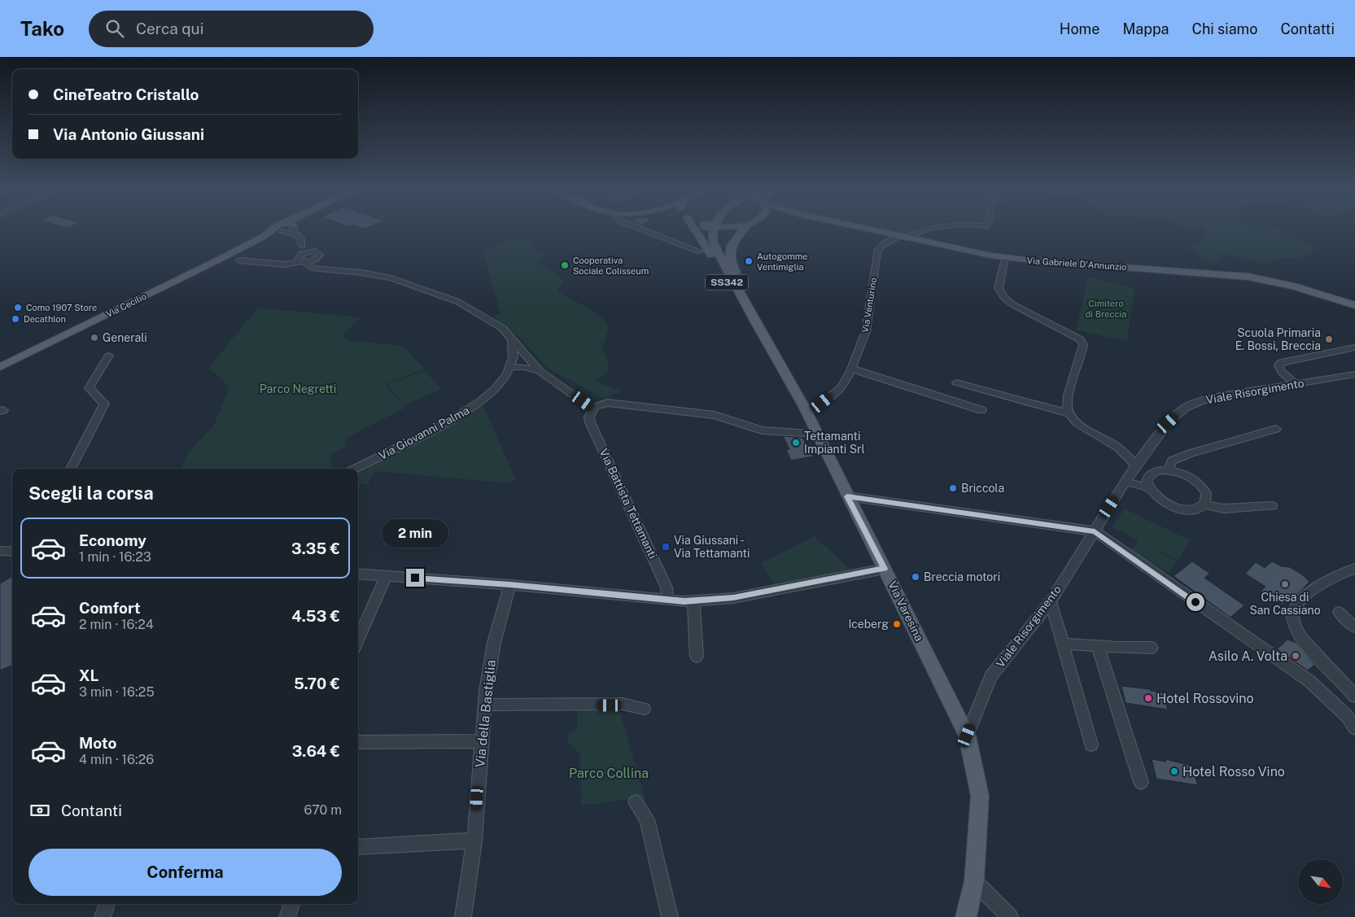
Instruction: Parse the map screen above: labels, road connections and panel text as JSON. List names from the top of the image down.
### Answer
{
  "streets": {
    "main road": [
      "Via Gabriele D'Annunzio",
      "SS342",
      "Via Cecilio",
      "Via Varesina"
    ],
    "street": [
      "Via Venturino",
      "Viale Risorgimento",
      "Via Giovanni Palma",
      "Via Battista Tettamanti",
      "Via della Bastiglia"
    ]
  },
  "crossings": [
    ["Via Gabriele D'Annunzio", "Via Venturino"],
    ["SS342", "Via Varesina"],
    ["Via Venturino", "Via Varesina"],
    ["Viale Risorgimento", "Via Varesina"]
  ],
  "parks": ["Cimitero di Breccia", "Parco Negretti", "Parco Collina"],
  "places": {
    "other": [
      "Autogomme Ventimiglia",
      "Cooperativa Sociale Colisseum",
      "Como 1907 Store",
      "Decathlon",
      "Generali",
      "Scuola Primaria E. Bossi, Breccia",
      "Tettamanti Impianti Srl",
      "Briccola",
      "Breccia motori",
      "Chiesa di San Cassiano",
      "Iceberg",
      "Asilo A. Volta",
      "Hotel Rossovino",
      "Hotel Rosso Vino"
    ],
    "transit": ["Via Giussani - Via Tettamanti"]
  },
  "north": "bottom right",
  "page": {
    "header": "Tako",
    "search": "Cerca qui",
    "nav": [
      "Home",
      "Mappa",
      "Chi siamo",
      "Contatti"
    ],
    "banner": ["CineTeatro Cristallo", "Via Antonio Giussani"],
    "heading": "Scegli la corsa",
    "list": [
      {
        "name": "Economy",
        "note": "1 min · 16:23",
        "value": "3.35 €"
      },
      {
        "name": "Comfort",
        "note": "2 min · 16:24",
        "value": "4.53 €"
      },
      {
        "name": "XL",
        "note": "3 min · 16:25",
        "value": "5.70 €"
      },
      {
        "name": "Moto",
        "note": "4 min · 16:26",
        "value": "3.64 €"
      }
    ],
    "bubble": "2 min",
    "pay": ["Contanti", "670 m"],
    "buttons": "Conferma"
  }
}
